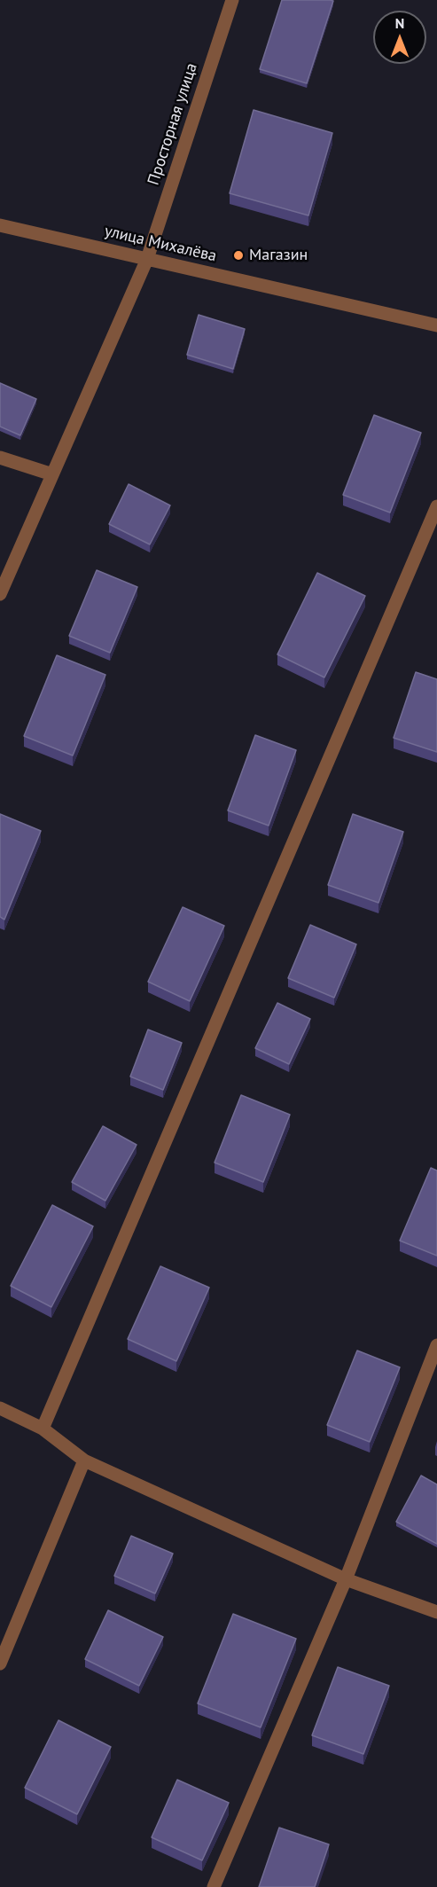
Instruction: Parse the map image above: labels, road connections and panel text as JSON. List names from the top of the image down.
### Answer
{
  "streets": {
    "street": ["Просторная улица", "улица Михалёва"]
  },
  "crossings": [
    ["Просторная улица", "улица Михалёва"]
  ],
  "places": ["Магазин"],
  "north": "top"
}
